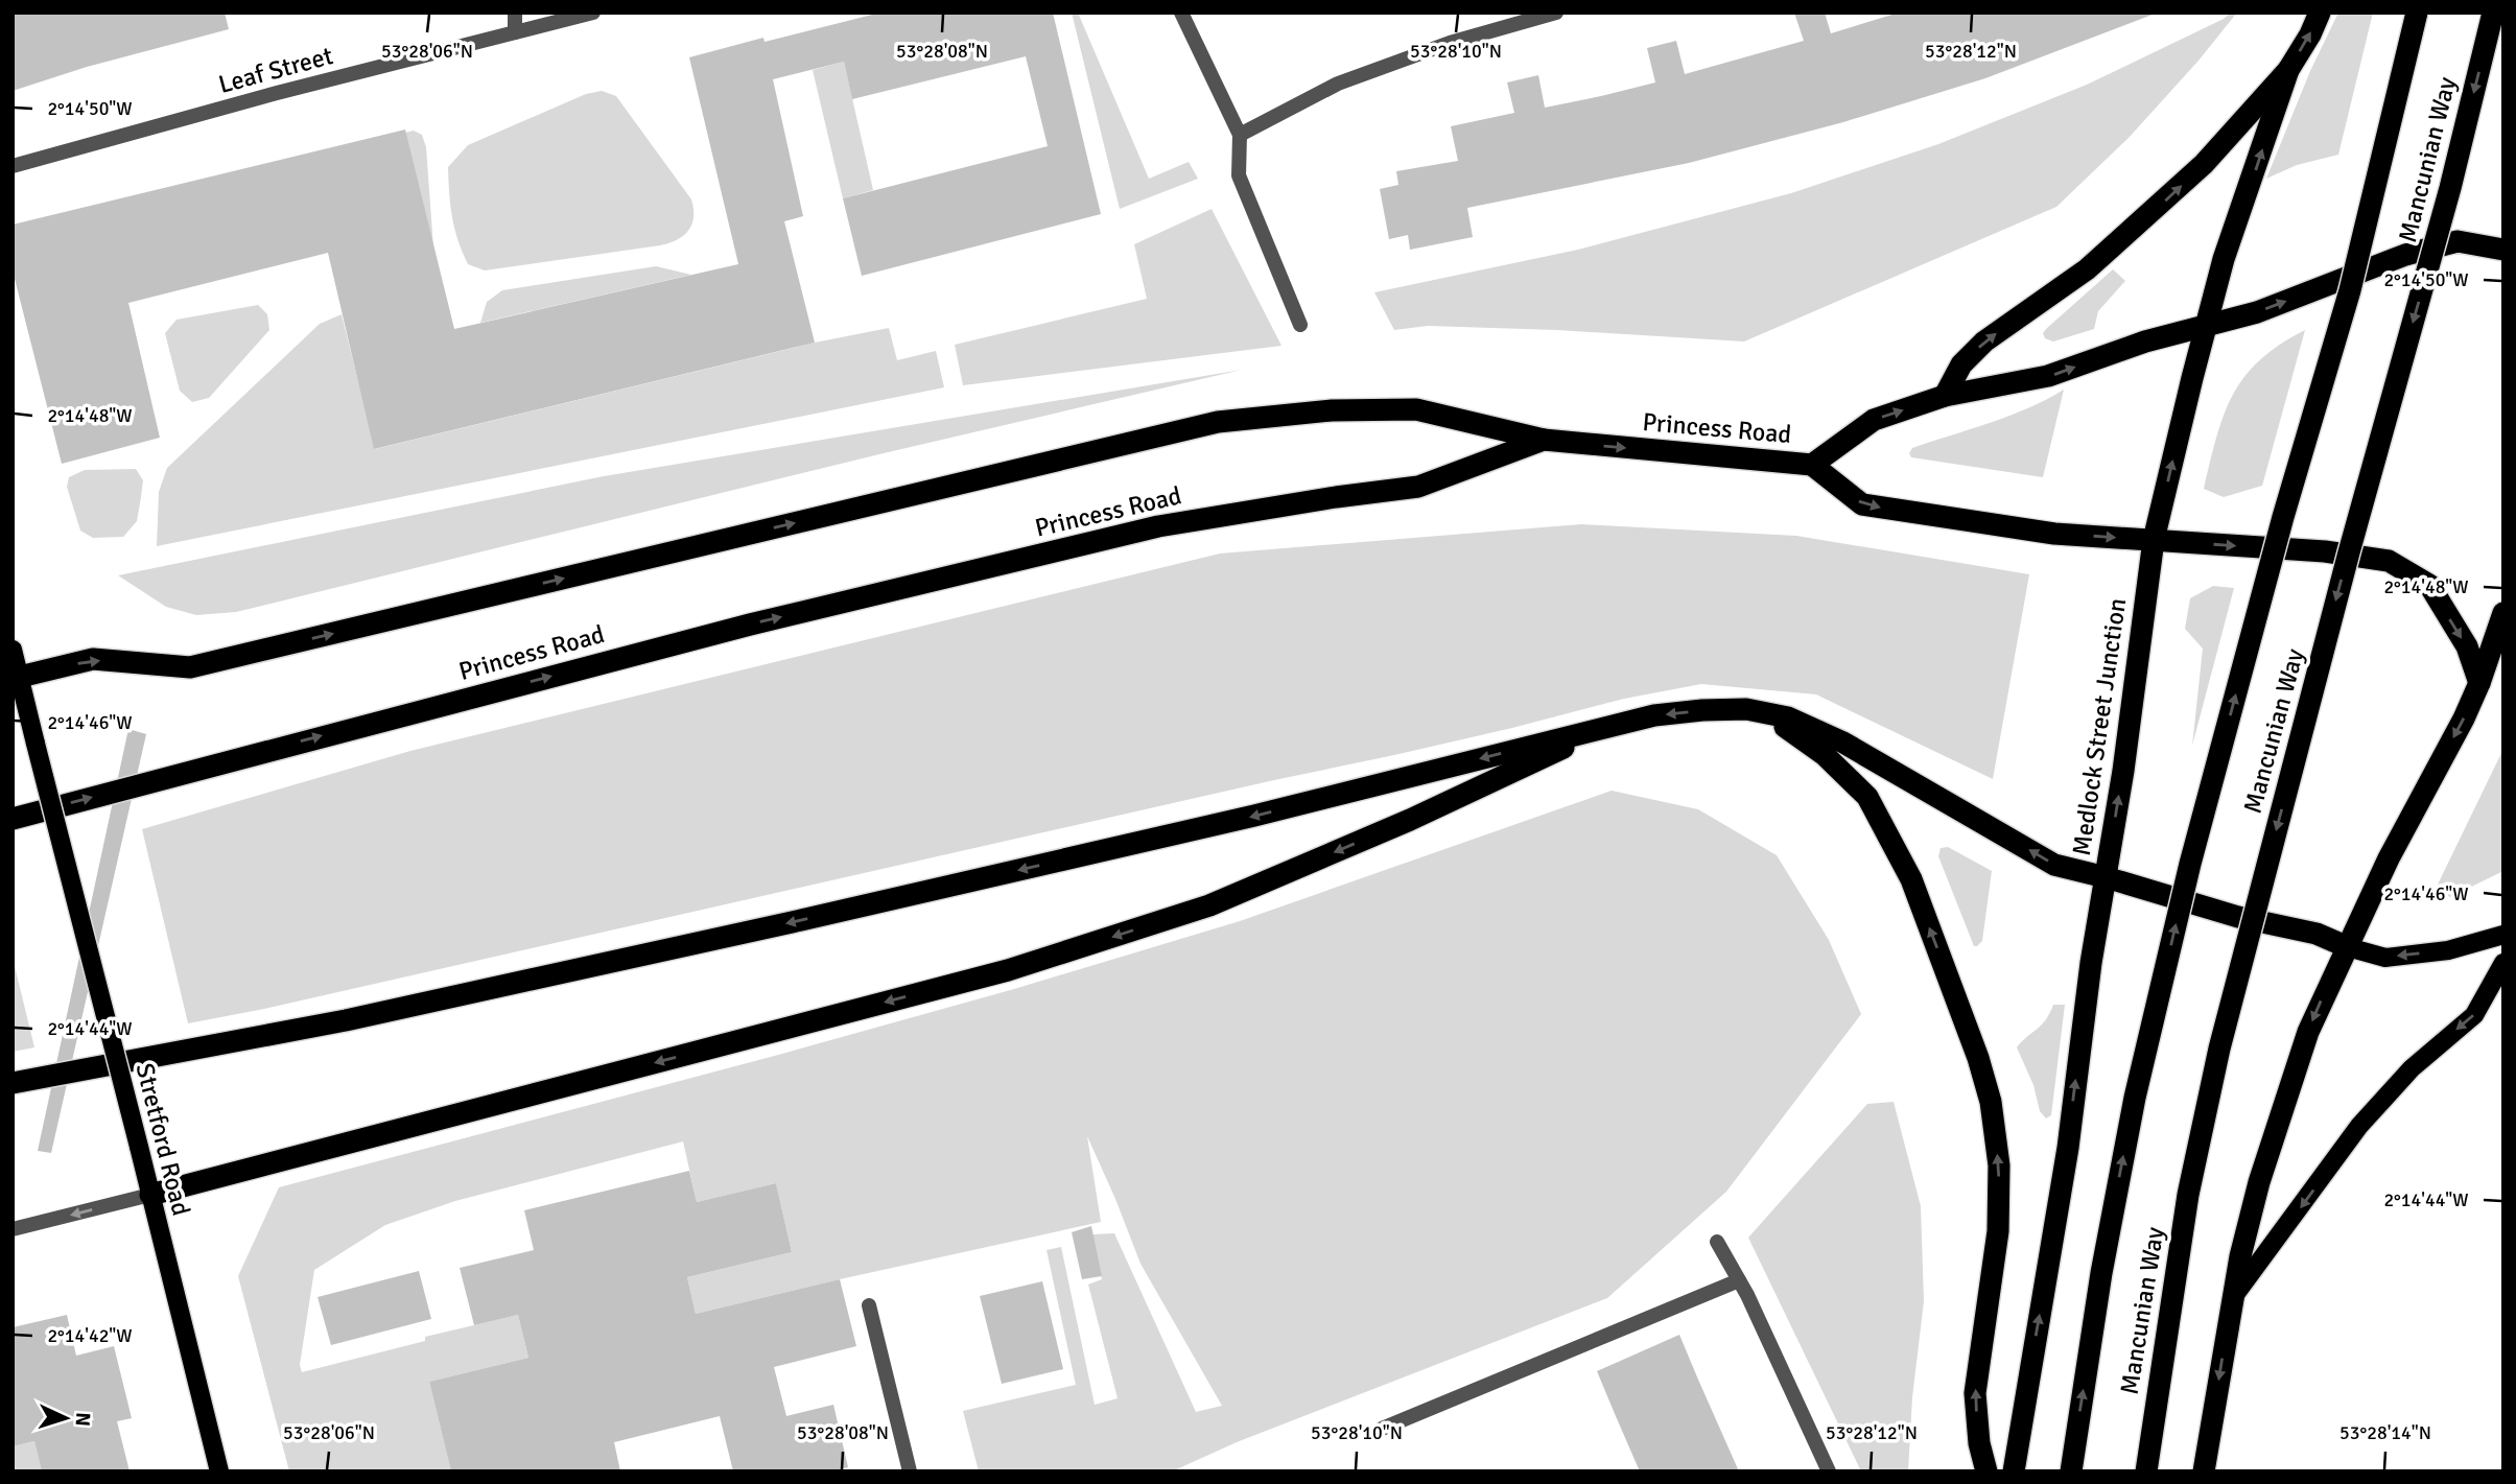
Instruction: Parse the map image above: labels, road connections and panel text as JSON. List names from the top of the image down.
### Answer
{
  "streets": {
    "highway": ["Mancunian Way", "Princess Road", "Medlock Street Junction"],
    "main road": ["Stretford Road"],
    "street": ["Leaf Street"]
  },
  "crossings": [
    ["Princess Road", "Medlock Street Junction"]
  ],
  "one_way": ["Medlock Street Junction"],
  "north": "right",
  "coordinates": [
    "53°28'06\"N",
    "53°28'08\"N",
    "53°28'10\"N",
    "53°28'12\"N",
    "2°14'50\"W",
    "2°14'48\"W",
    "2°14'46\"W",
    "2°14'44\"W",
    "2°14'42\"W",
    "53°28'14\"N"
  ]
}
